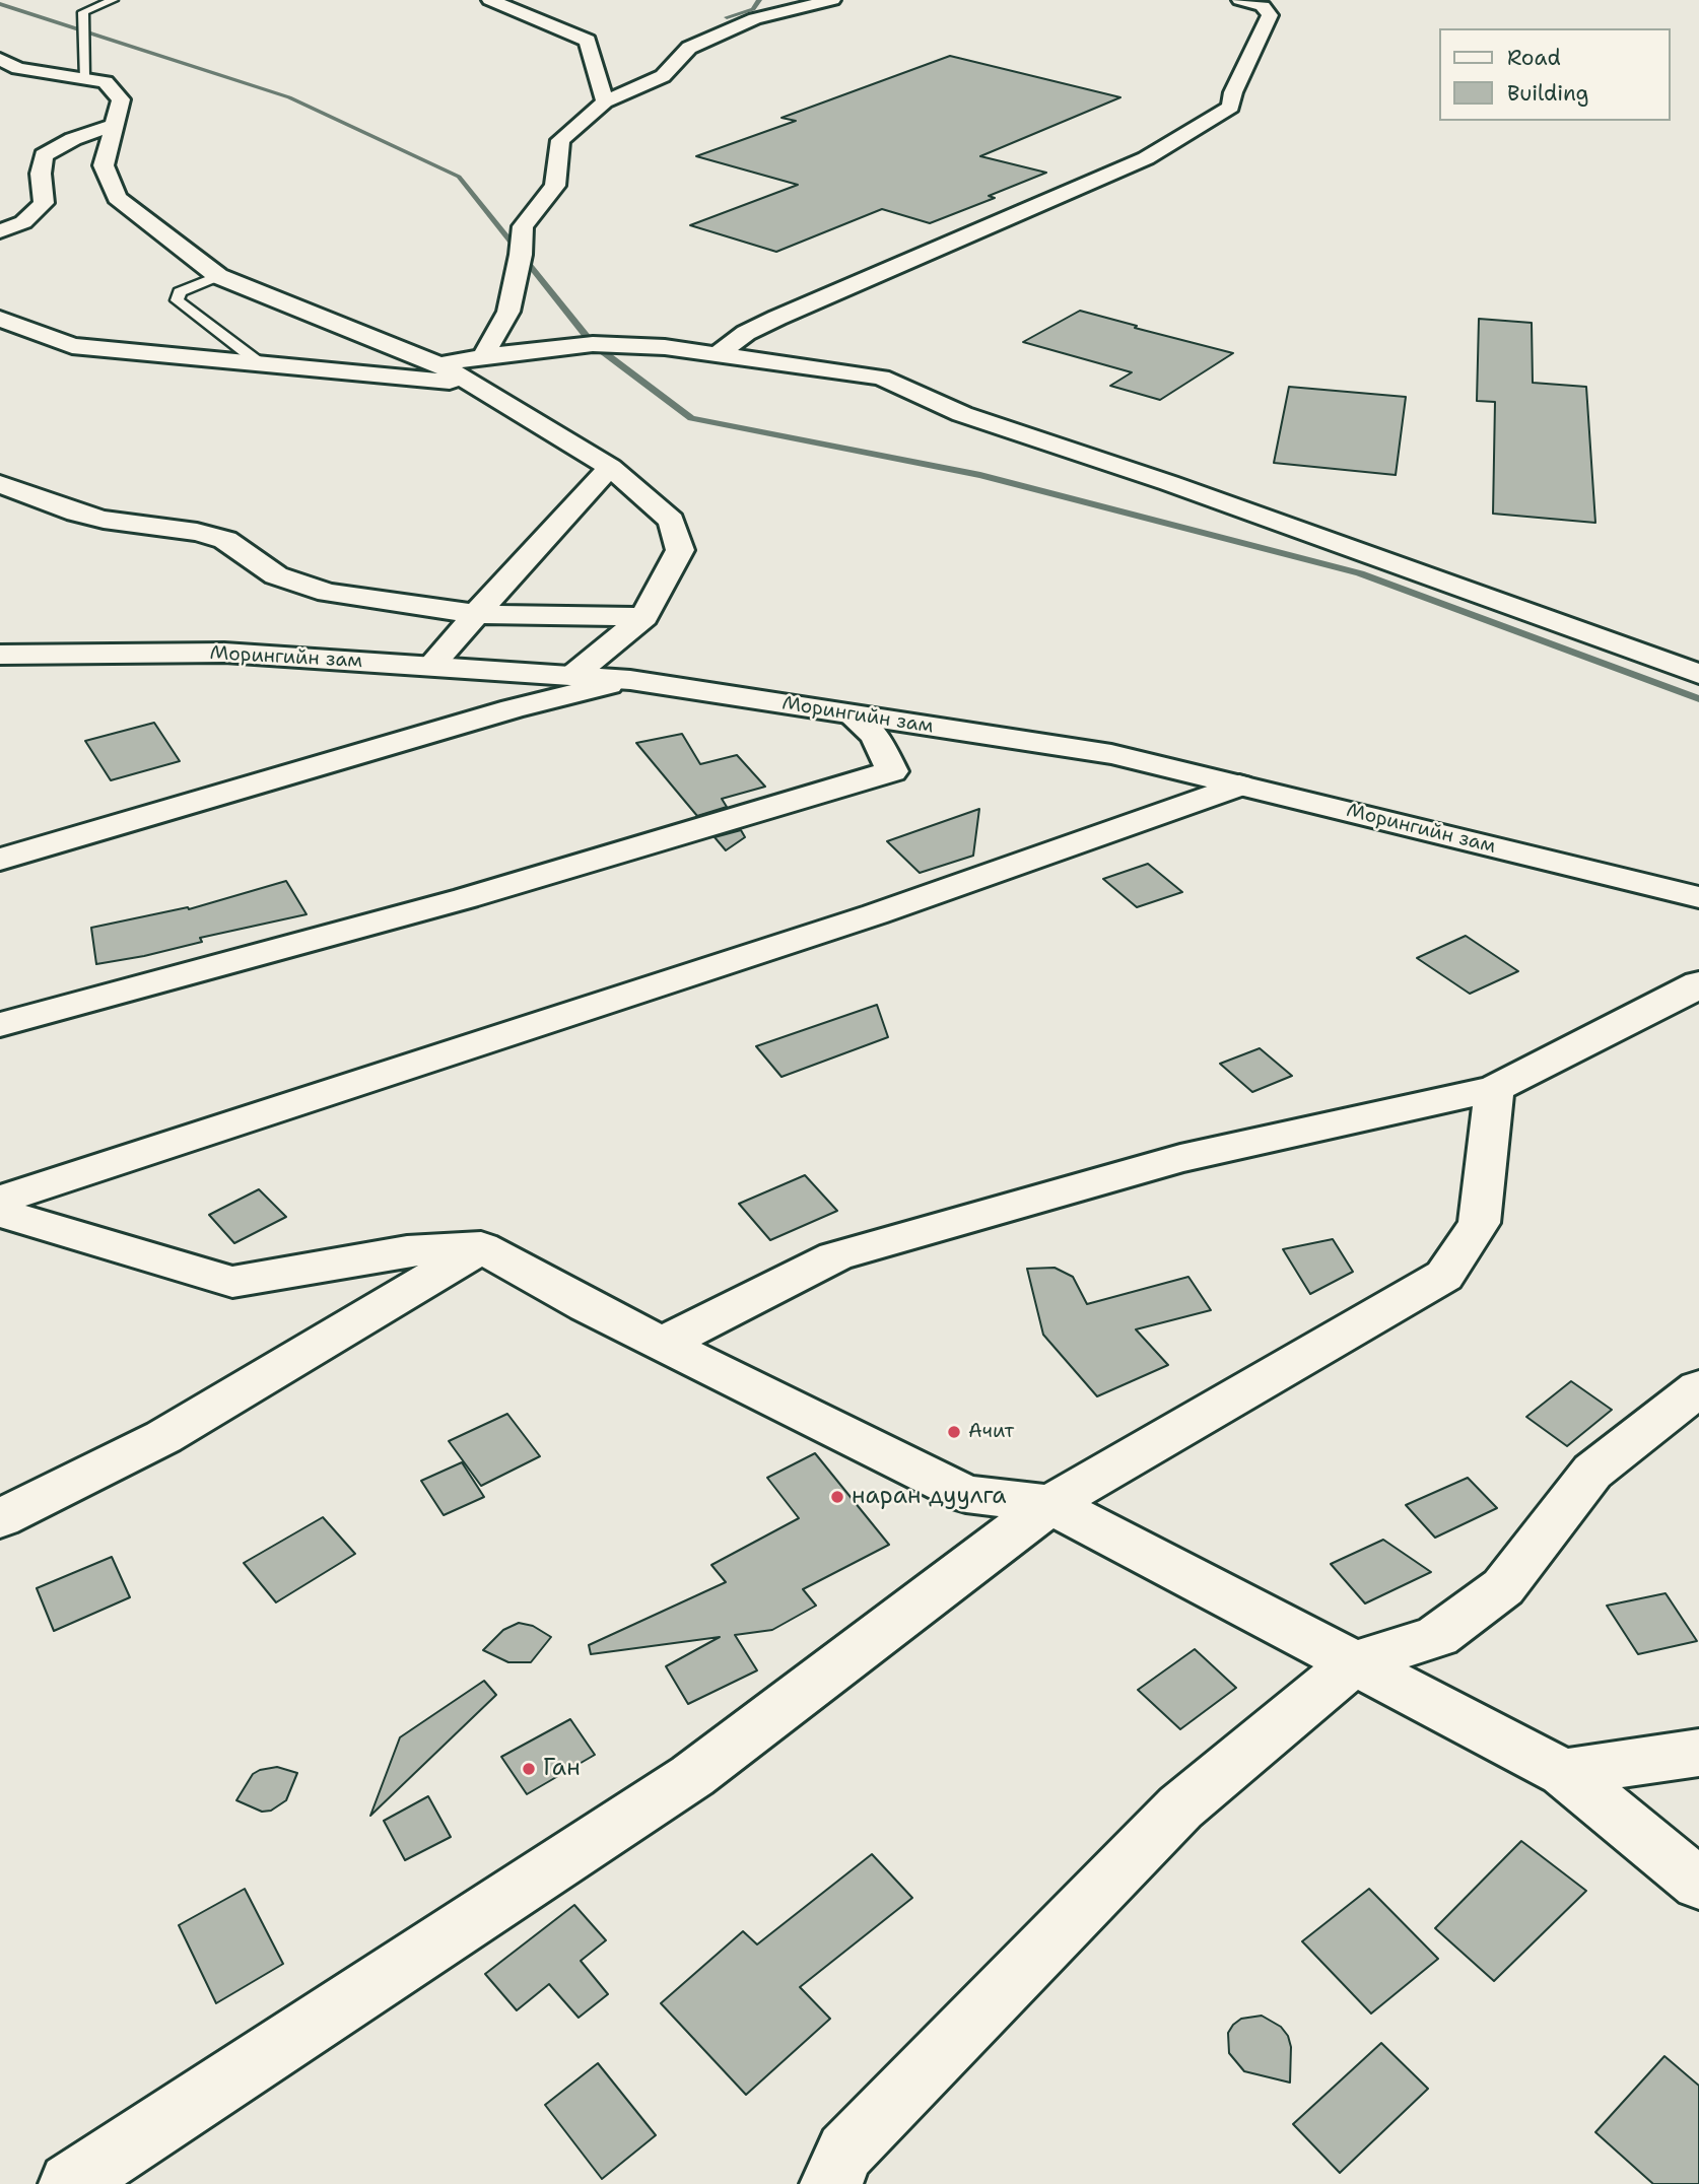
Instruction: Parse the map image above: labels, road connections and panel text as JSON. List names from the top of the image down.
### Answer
{
  "streets": {
    "street": ["Морингийн зам"]
  },
  "places": ["Ачит", "наран дуулга", "Ган"],
  "legend": ["Road", "Building"]
}
